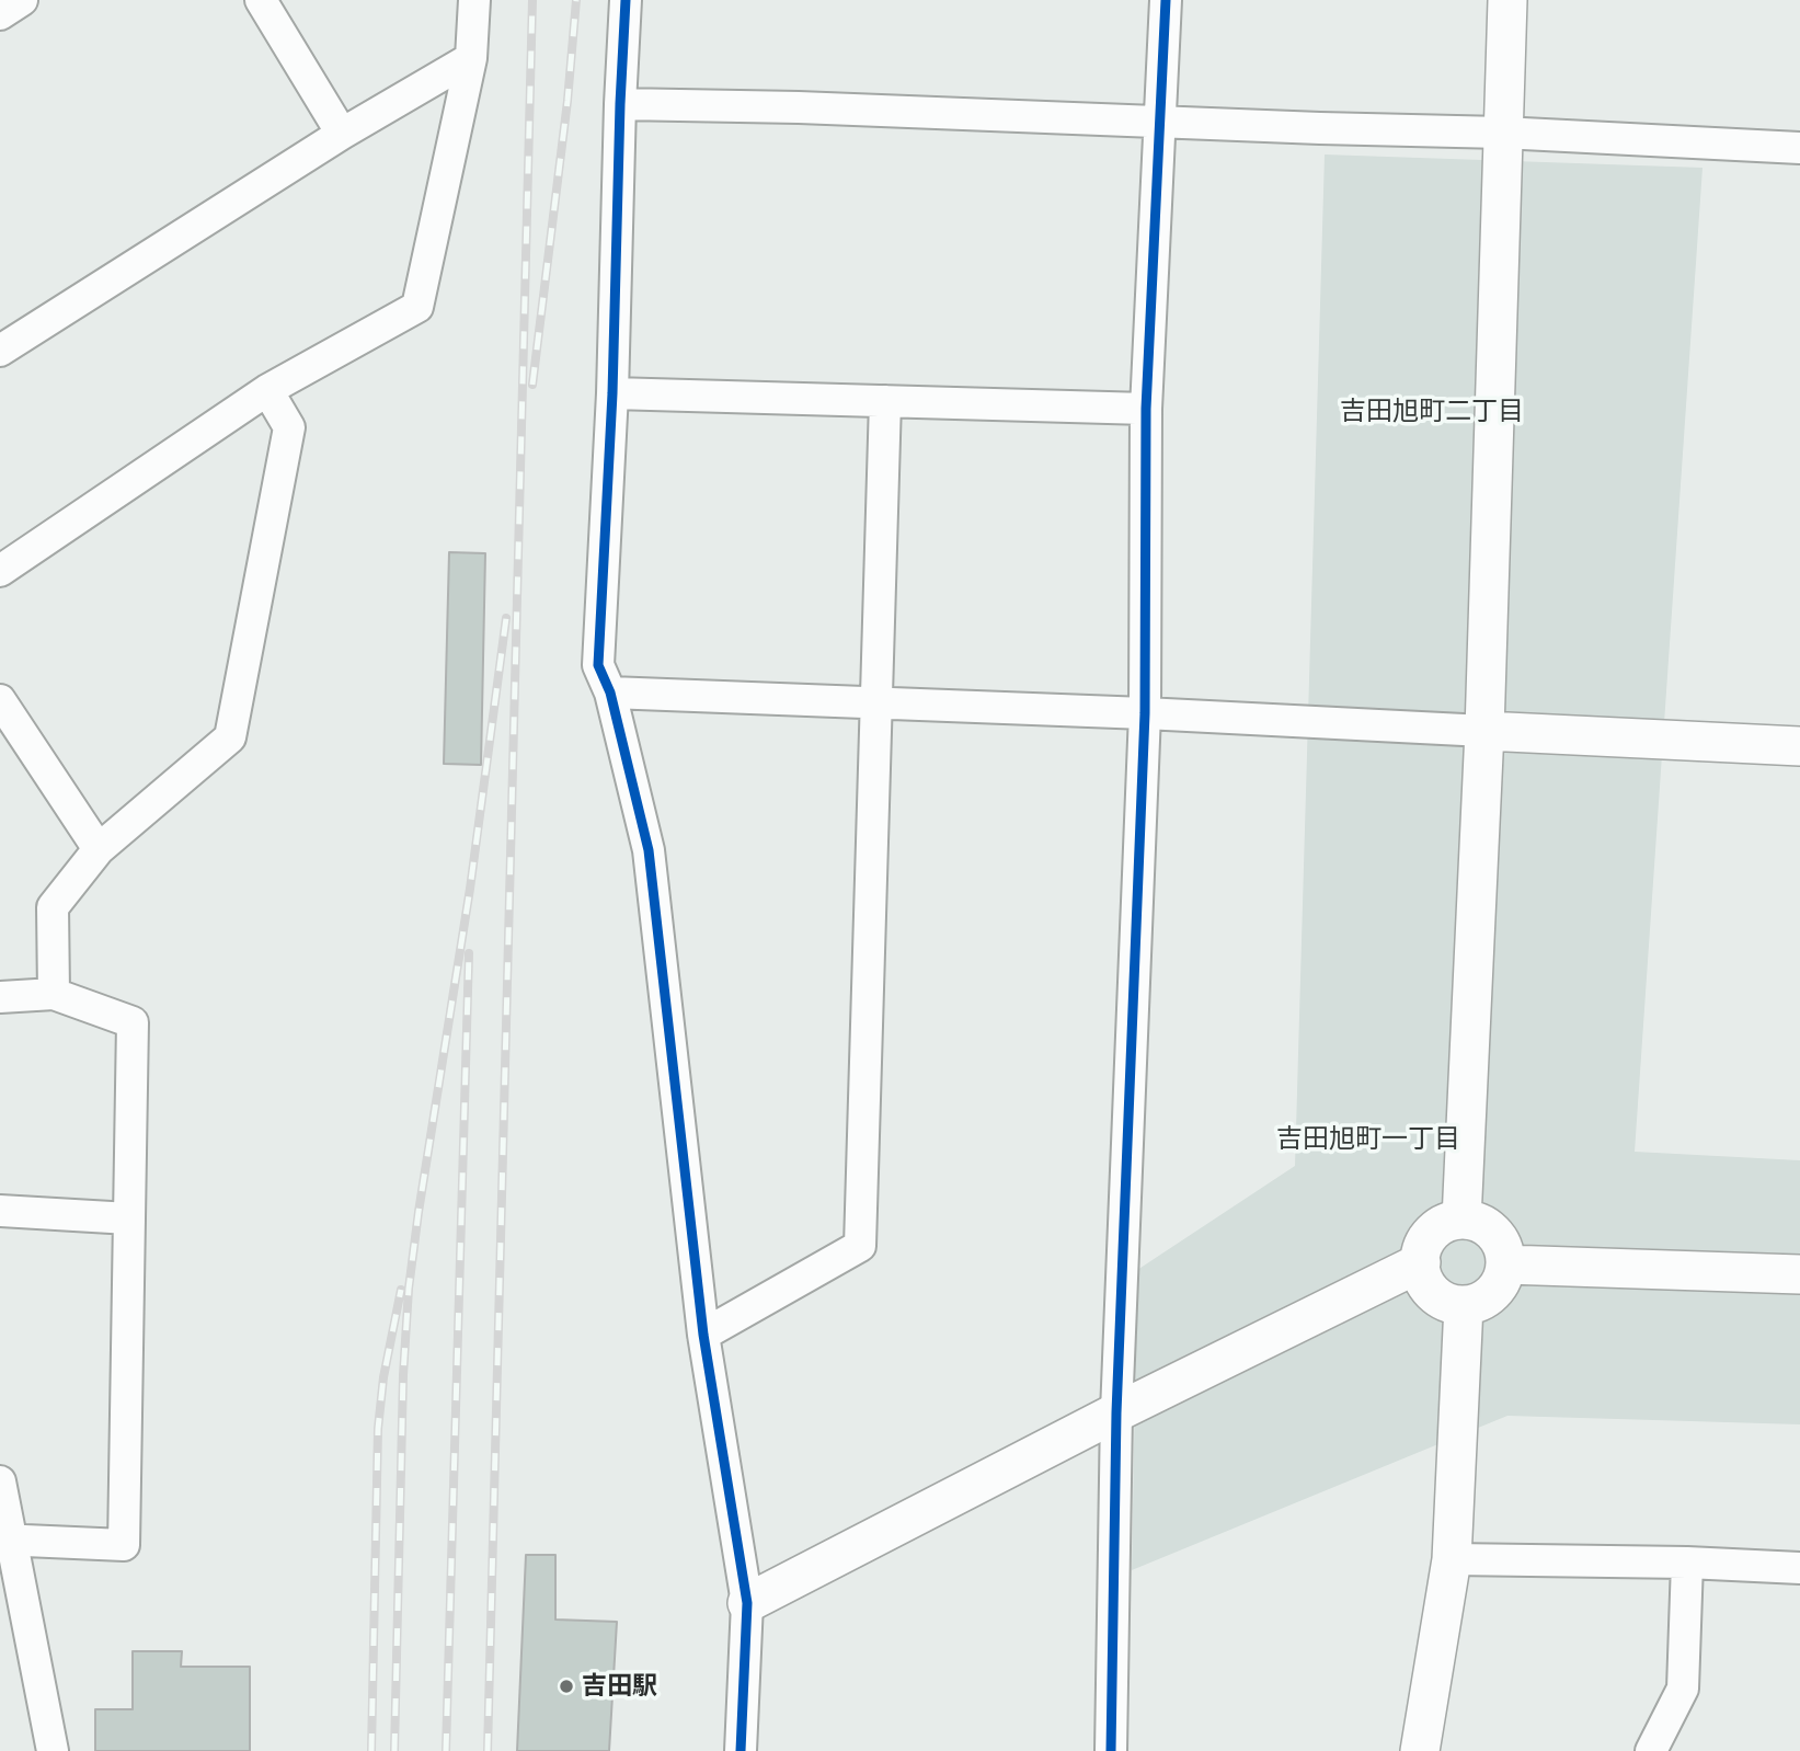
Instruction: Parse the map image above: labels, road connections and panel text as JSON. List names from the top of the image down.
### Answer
{
  "districts": ["吉田旭町二丁目", "吉田旭町一丁目"],
  "places": ["吉田駅"]
}
